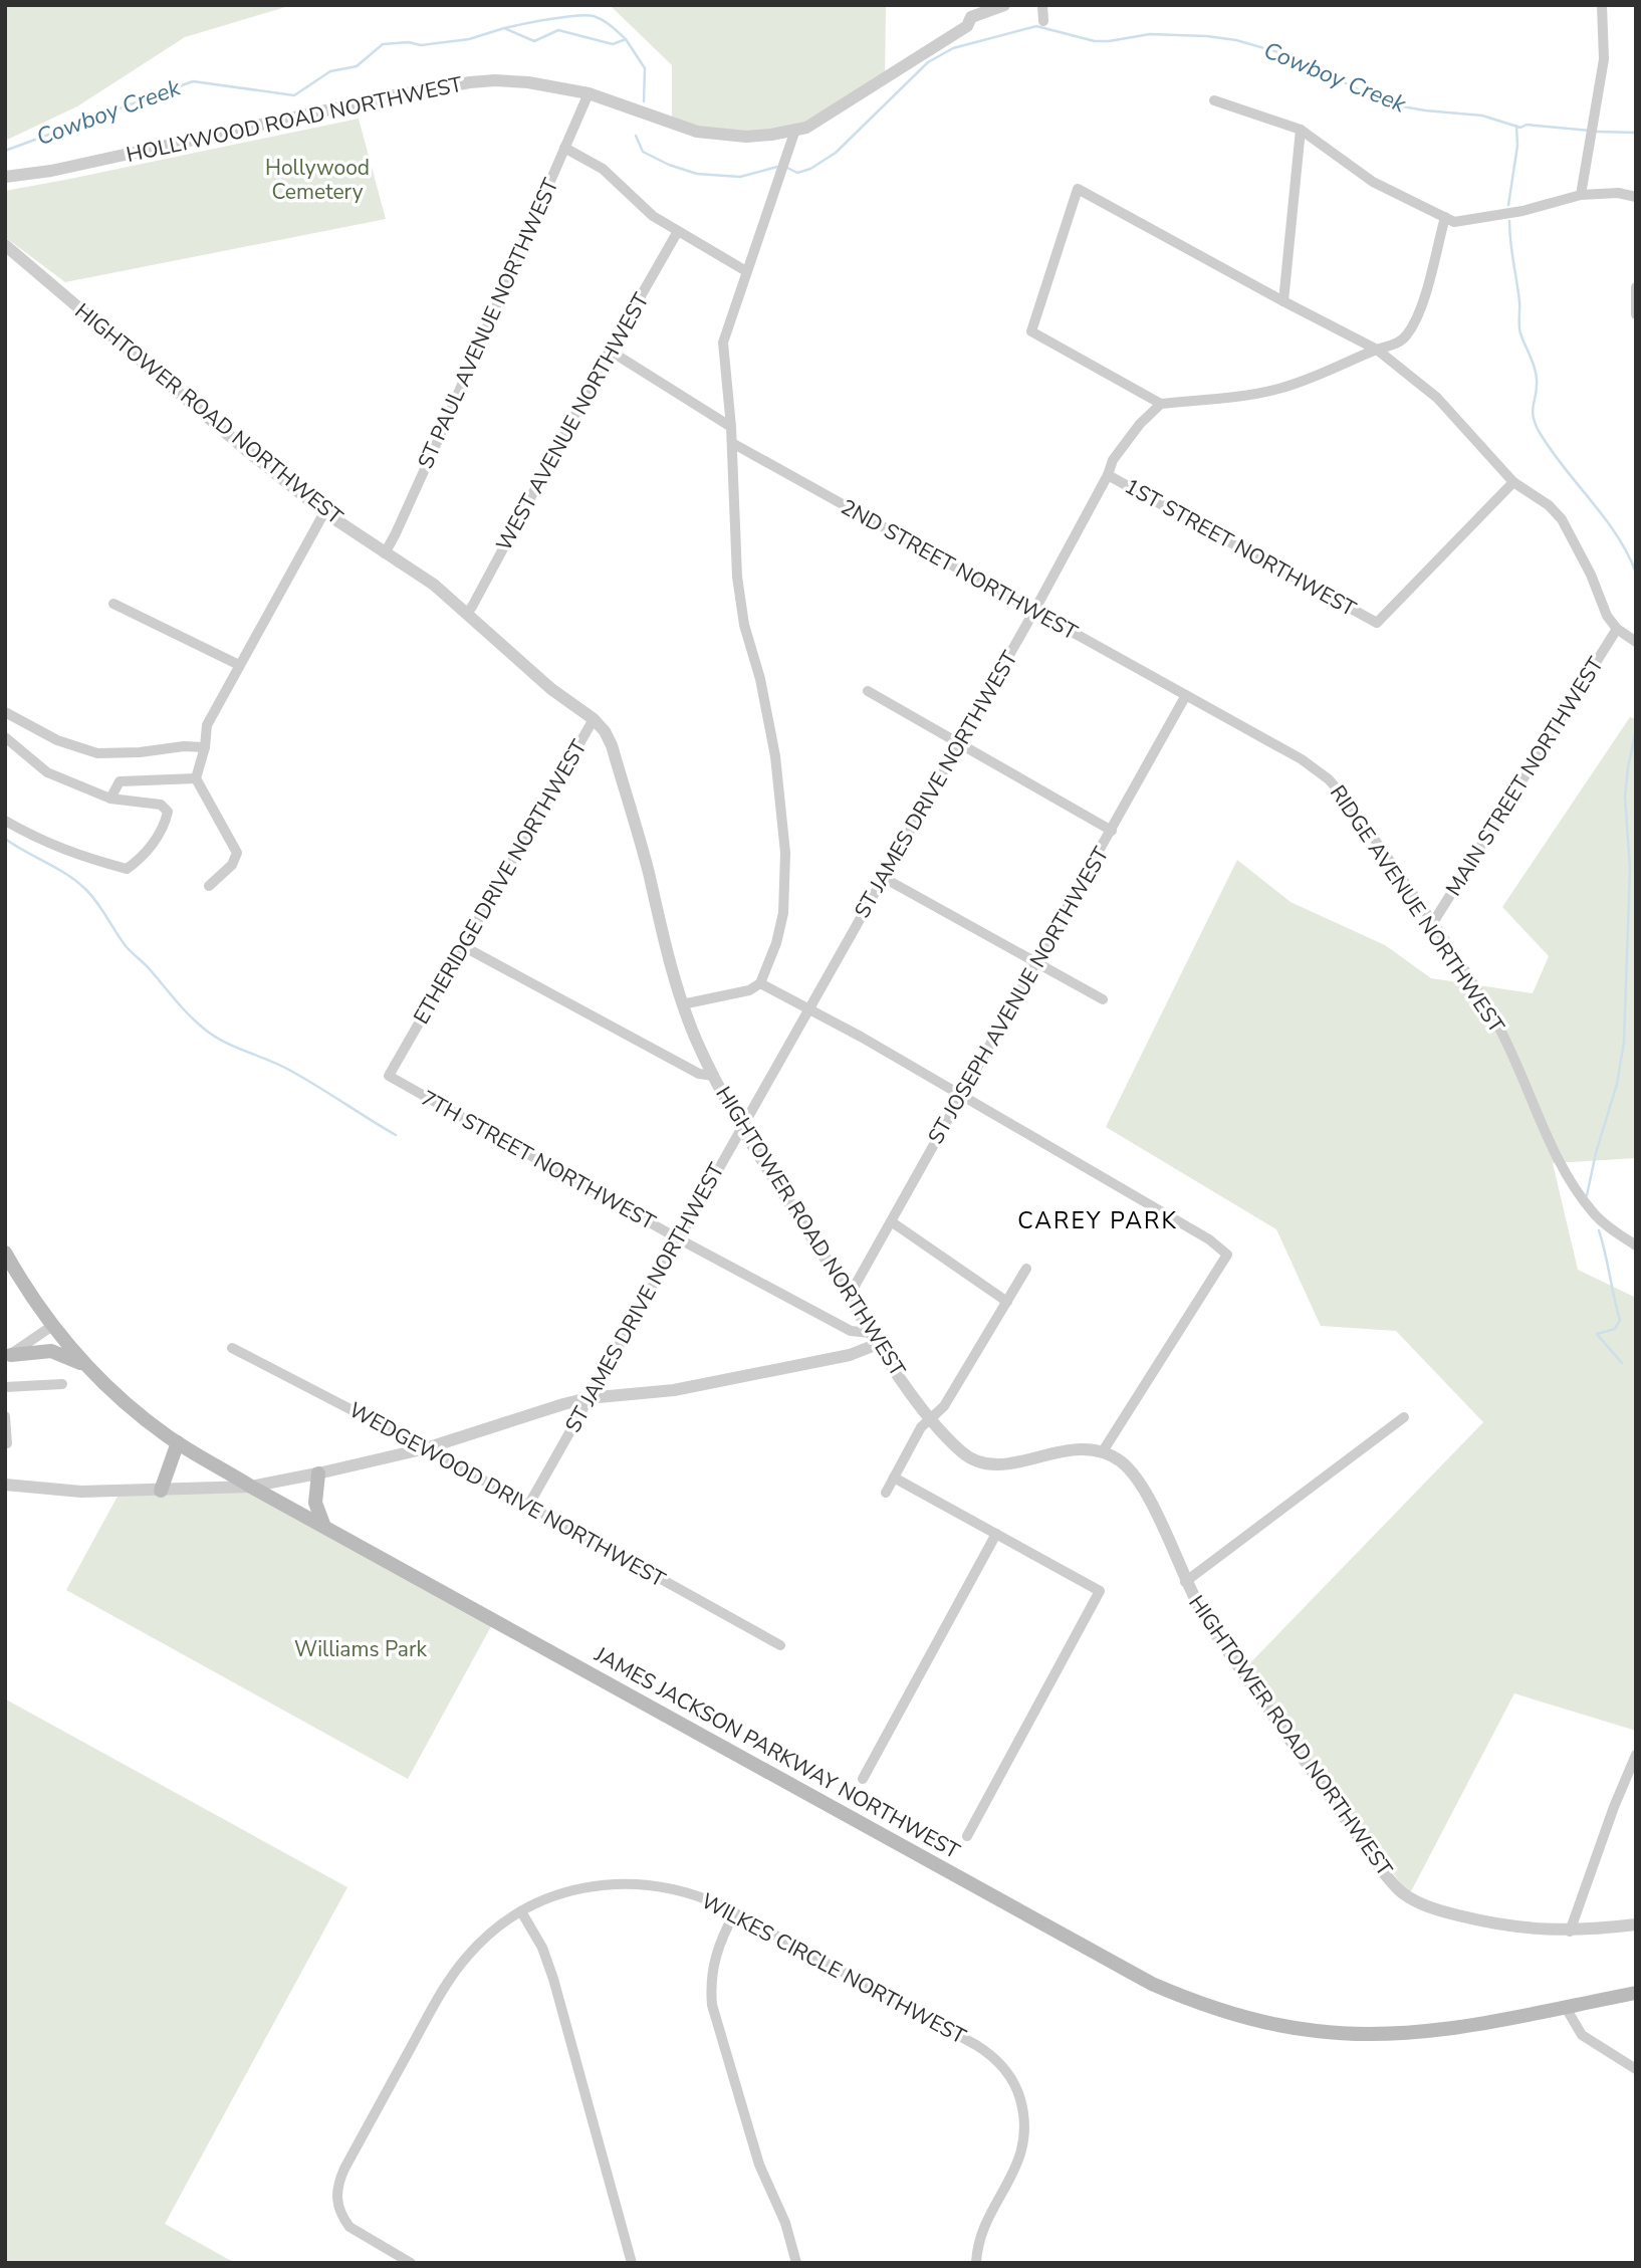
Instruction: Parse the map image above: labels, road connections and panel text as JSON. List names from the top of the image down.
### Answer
{
  "streets": {
    "main road": ["JAMES JACKSON PARKWAY NORTHWEST"],
    "street": [
      "HOLLYWOOD ROAD NORTHWEST",
      "ST PAUL AVENUE NORTHWEST",
      "HIGHTOWER ROAD NORTHWEST",
      "WEST AVENUE NORTHWEST",
      "1ST STREET NORTHWEST",
      "2ND STREET NORTHWEST",
      "MAIN STREET NORTHWEST",
      "ST JAMES DRIVE NORTHWEST",
      "ETHERIDGE DRIVE NORTHWEST",
      "RIDGE AVENUE NORTHWEST",
      "ST JOSEPH AVENUE NORTHWEST",
      "7TH STREET NORTHWEST",
      "WEDGEWOOD DRIVE NORTHWEST",
      "WILKES CIRCLE NORTHWEST"
    ]
  },
  "crossings": [
    ["HOLLYWOOD ROAD NORTHWEST", "ST PAUL AVENUE NORTHWEST"],
    ["ST PAUL AVENUE NORTHWEST", "HIGHTOWER ROAD NORTHWEST"],
    ["HIGHTOWER ROAD NORTHWEST", "WEST AVENUE NORTHWEST"],
    ["HIGHTOWER ROAD NORTHWEST", "ST JAMES DRIVE NORTHWEST"],
    ["HIGHTOWER ROAD NORTHWEST", "ETHERIDGE DRIVE NORTHWEST"],
    ["HIGHTOWER ROAD NORTHWEST", "ST JOSEPH AVENUE NORTHWEST"],
    ["HIGHTOWER ROAD NORTHWEST", "7TH STREET NORTHWEST"],
    ["1ST STREET NORTHWEST", "ST JAMES DRIVE NORTHWEST"],
    ["2ND STREET NORTHWEST", "ST JAMES DRIVE NORTHWEST"],
    ["2ND STREET NORTHWEST", "RIDGE AVENUE NORTHWEST"],
    ["2ND STREET NORTHWEST", "ST JOSEPH AVENUE NORTHWEST"],
    ["MAIN STREET NORTHWEST", "RIDGE AVENUE NORTHWEST"],
    ["ST JAMES DRIVE NORTHWEST", "7TH STREET NORTHWEST"],
    ["ST JAMES DRIVE NORTHWEST", "WEDGEWOOD DRIVE NORTHWEST"],
    ["ETHERIDGE DRIVE NORTHWEST", "7TH STREET NORTHWEST"],
    ["RIDGE AVENUE NORTHWEST", "ST JOSEPH AVENUE NORTHWEST"]
  ],
  "districts": ["CAREY PARK"],
  "water": ["Cowboy Creek"],
  "parks": ["Hollywood Cemetery", "Williams Park"]
}
